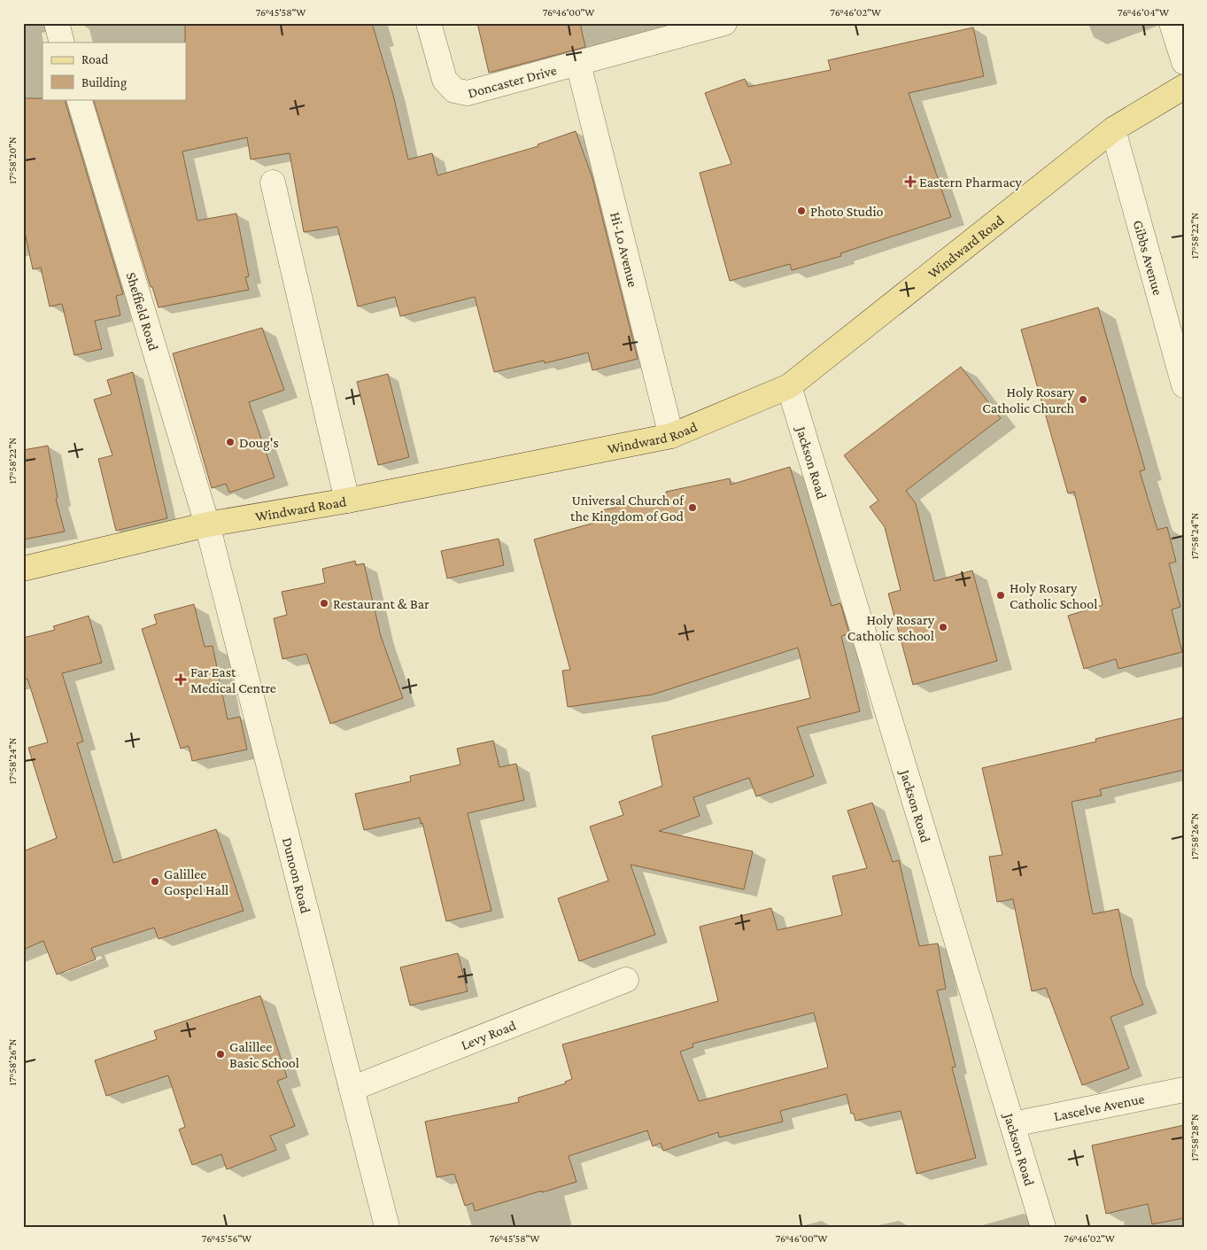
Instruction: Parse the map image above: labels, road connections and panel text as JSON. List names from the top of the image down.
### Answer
{
  "streets": {
    "main road": ["Windward Road"],
    "street": [
      "Doncaster Drive",
      "Hi-Lo Avenue",
      "Gibbs Avenue",
      "Sheffield Road",
      "Jackson Road",
      "Dunoon Road",
      "Levy Road",
      "Lascelve Avenue"
    ]
  },
  "crossings": [
    ["Doncaster Drive", "Hi-Lo Avenue"],
    ["Windward Road", "Hi-Lo Avenue"],
    ["Windward Road", "Gibbs Avenue"],
    ["Windward Road", "Sheffield Road"],
    ["Windward Road", "Jackson Road"],
    ["Windward Road", "Dunoon Road"],
    ["Sheffield Road", "Dunoon Road"],
    ["Jackson Road", "Lascelve Avenue"],
    ["Dunoon Road", "Levy Road"]
  ],
  "places": {
    "health": ["Eastern Pharmacy", "Far East Medical Centre"],
    "other": [
      "Photo Studio",
      "Holy Rosary Catholic Church",
      "Doug's",
      "Universal Church of the Kingdom of God",
      "Holy Rosary Catholic School",
      "Restaurant & Bar",
      "Holy Rosary Catholic school",
      "Galillee Gospel Hall",
      "Galillee Basic School"
    ]
  },
  "legend": ["Road", "Building"],
  "coordinates": [
    "76°45'58\"W",
    "76°46'00\"W",
    "76°46'02\"W",
    "76°46'04\"W",
    "17°58'20\"N",
    "17°58'22\"N",
    "17°58'24\"N",
    "17°58'26\"N",
    "17°58'28\"N",
    "76°45'56\"W"
  ]
}
